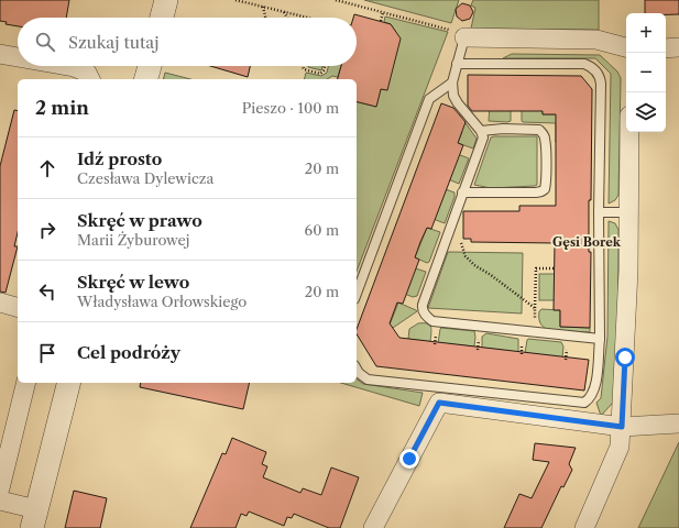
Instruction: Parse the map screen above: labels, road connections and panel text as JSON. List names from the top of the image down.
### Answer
{
  "districts": ["Gęsi Borek"],
  "page": {
    "map_buttons": ["+", "−"],
    "search": "Szukaj tutaj",
    "heading": ["2 min", "Pieszo · 100 m"],
    "list": [
      ["Idź prosto", "Czesława Dylewicza", "20 m"],
      ["Skręć w prawo", "Marii Żyburowej", "60 m"],
      ["Skręć w lewo", "Władysława Orłowskiego", "20 m"],
      "Cel podróży"
    ]
  }
}
